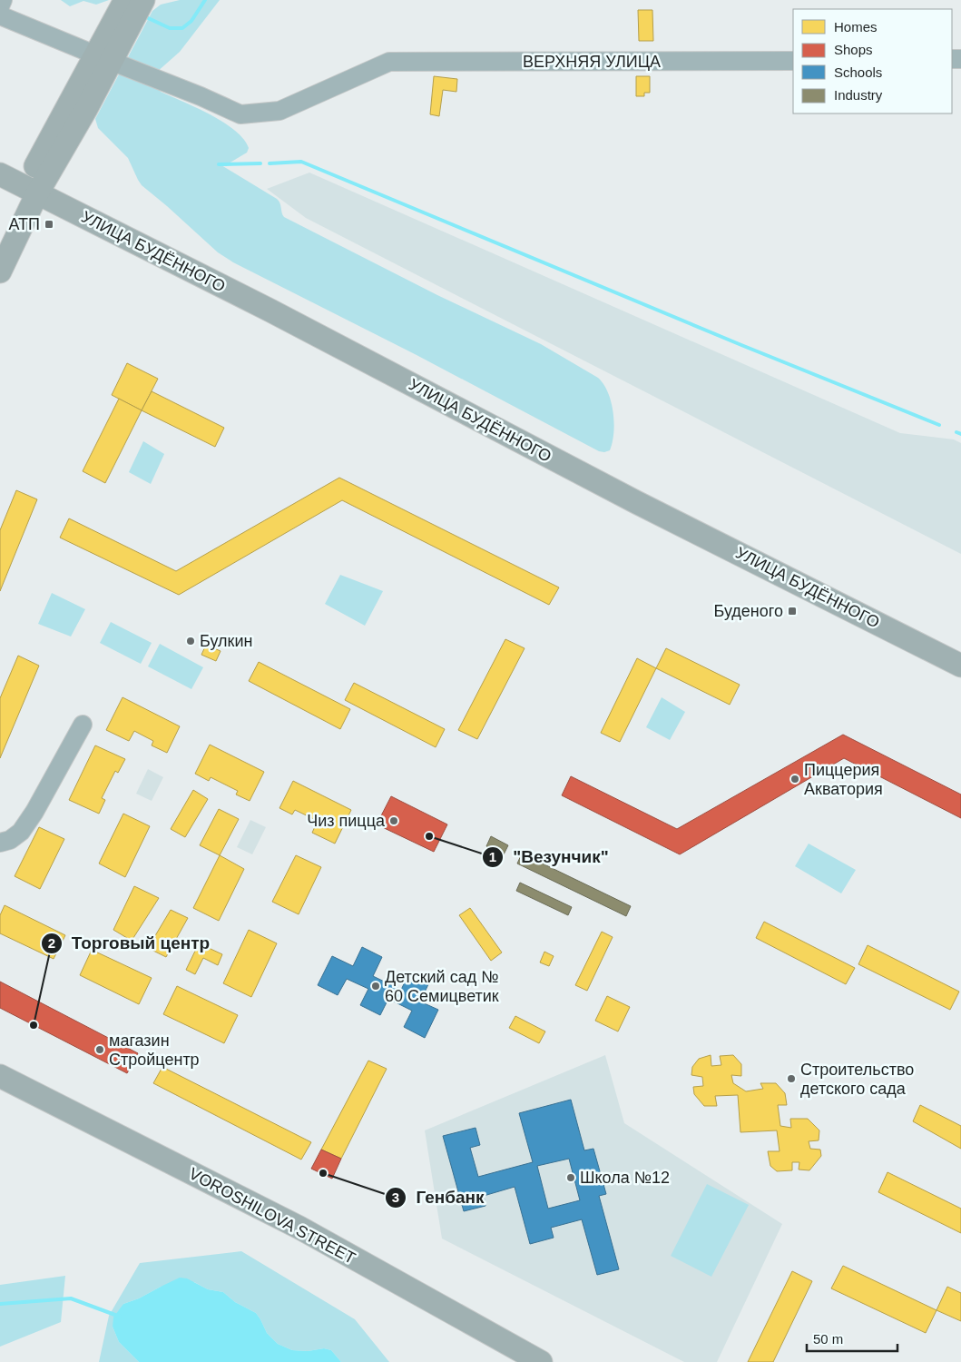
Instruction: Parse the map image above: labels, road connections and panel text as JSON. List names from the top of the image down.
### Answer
{
  "streets": {
    "main road": ["УЛИЦА БУДЁННОГО", "VOROSHILOVA STREET"],
    "street": ["ВЕРХНЯЯ УЛИЦА"]
  },
  "places": {
    "transit": ["АТП", "Буденого"],
    "other": [
      "Булкин",
      "Пиццерия Акватория",
      "Чиз пицца",
      "\"Везунчик\"",
      "Детский сад № 60 Семицветик",
      "Торговый центр",
      "магазин Стройцентр",
      "Строительство детского сада",
      "Генбанк",
      "Школа №12"
    ]
  },
  "legend": [
    "Homes",
    "Shops",
    "Schools",
    "Industry"
  ],
  "scale_bar": "50 m"
}
